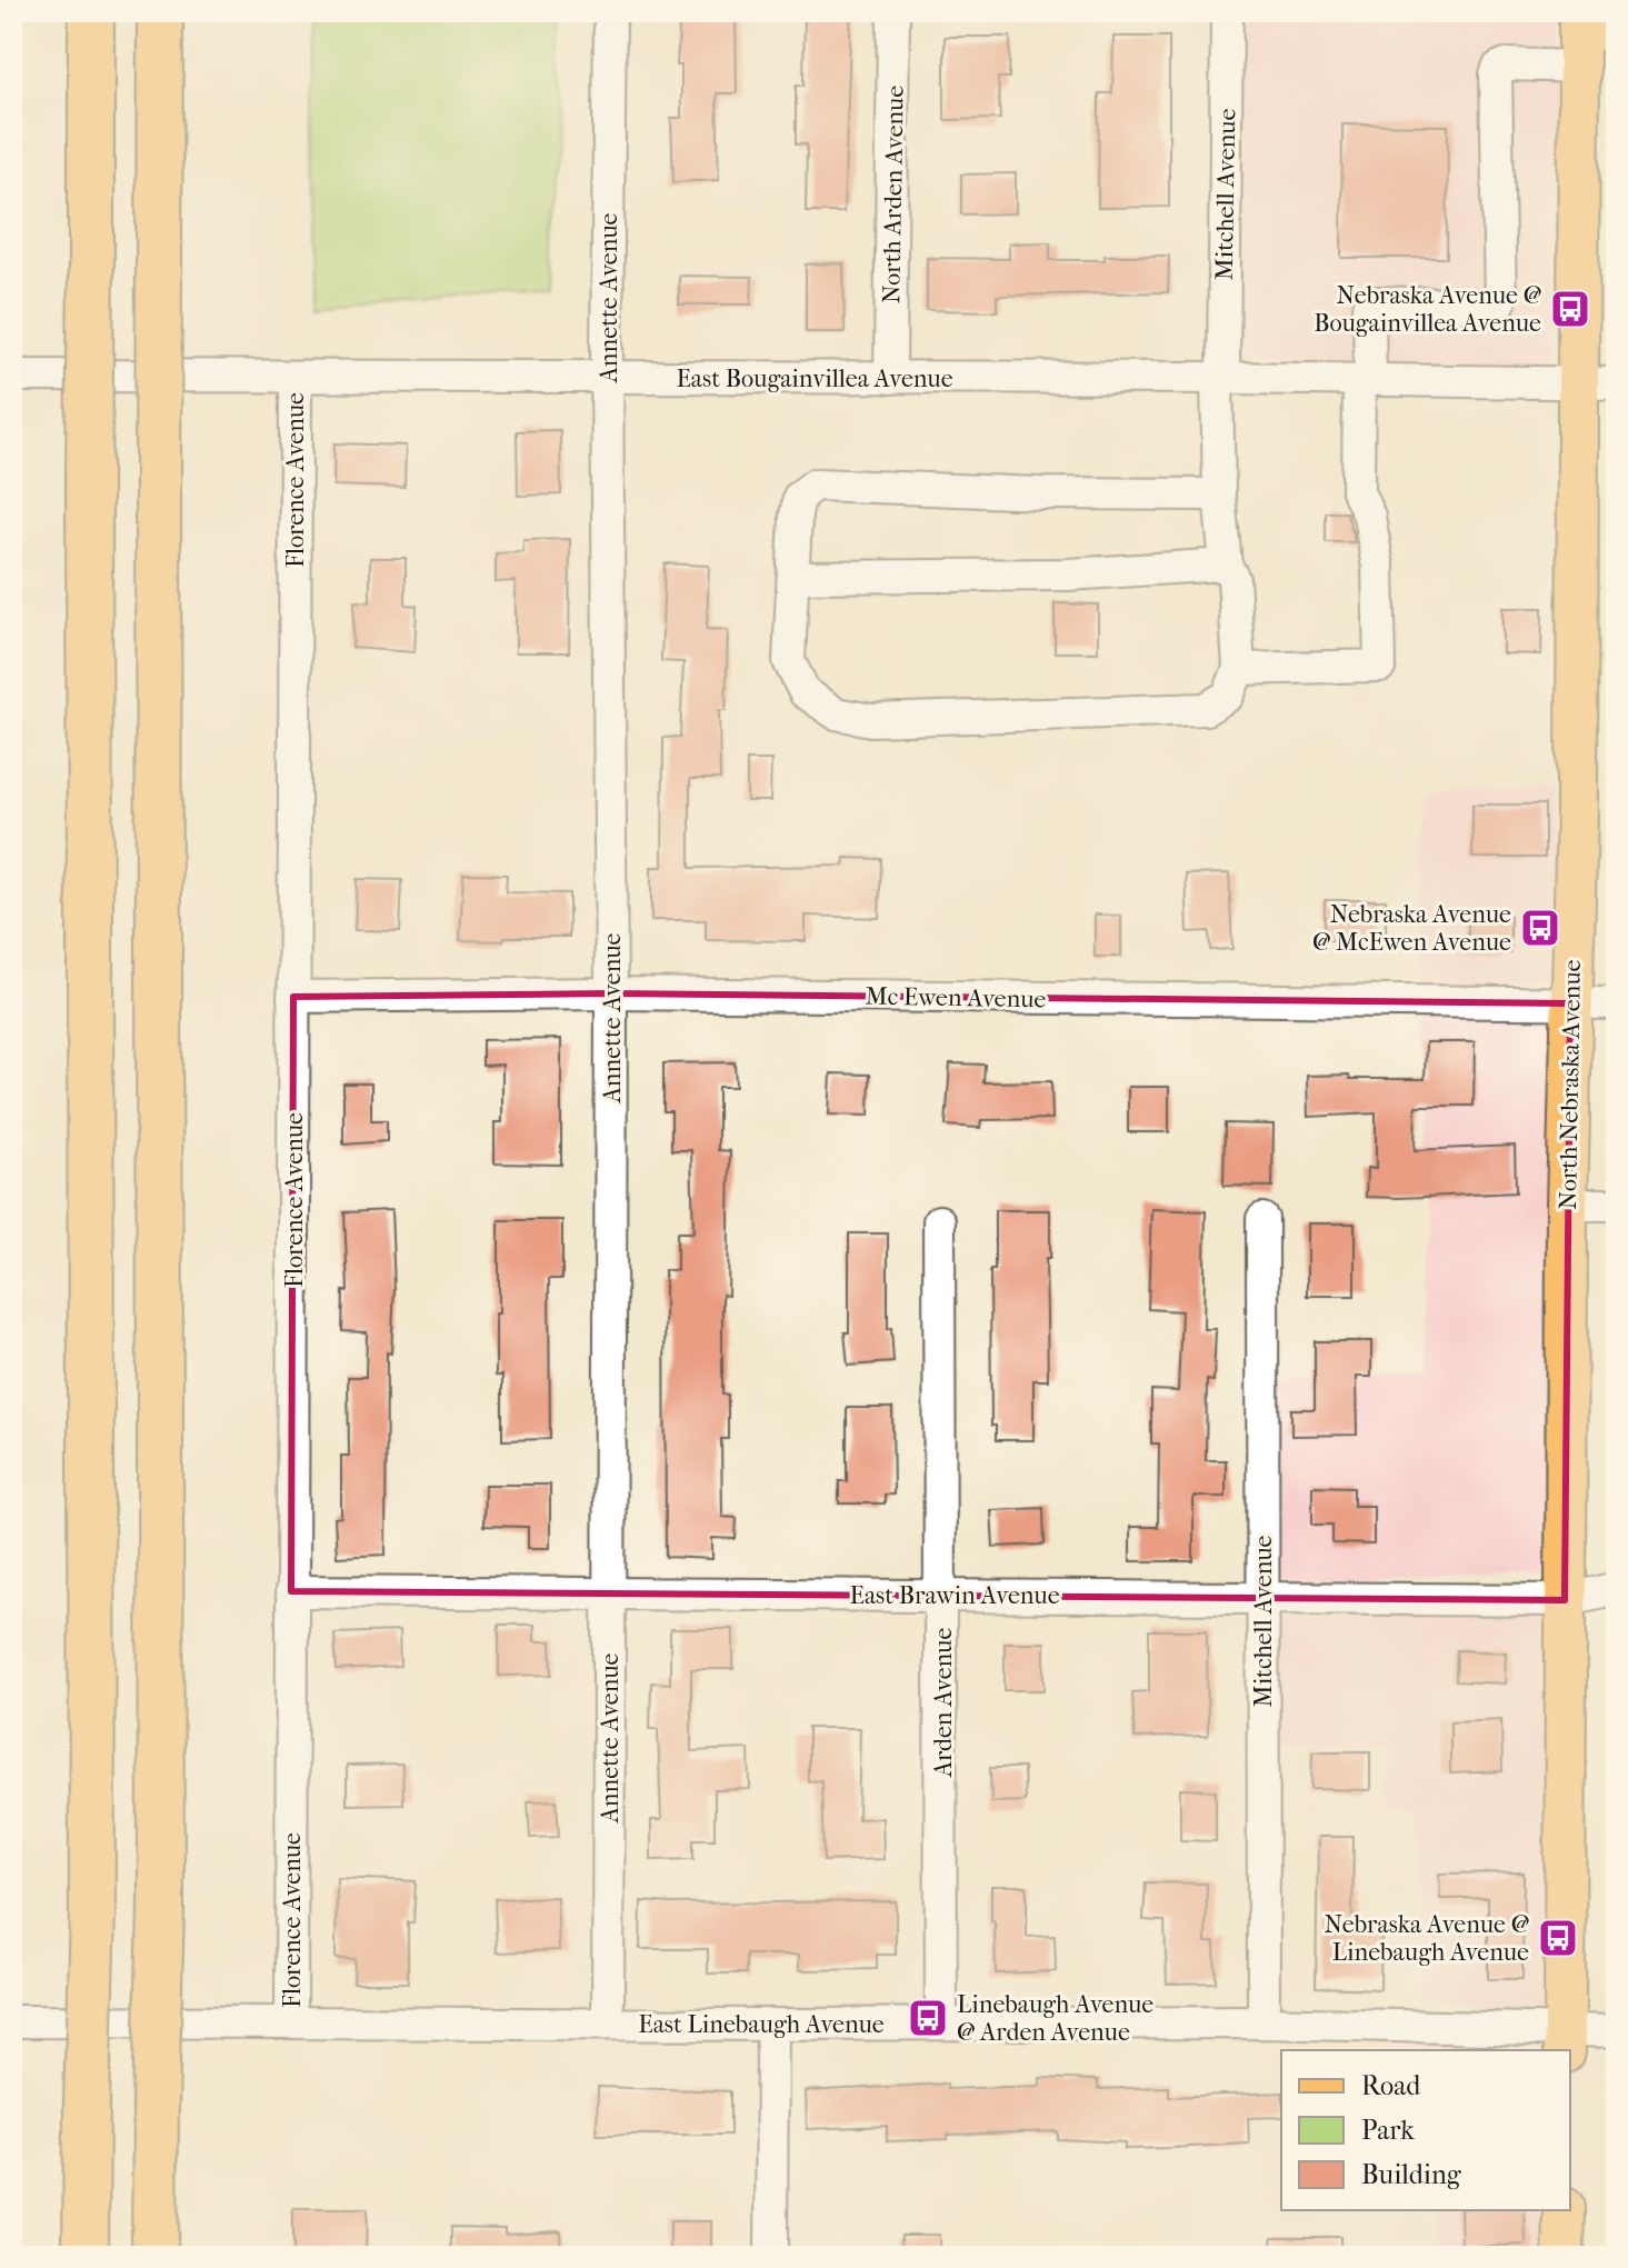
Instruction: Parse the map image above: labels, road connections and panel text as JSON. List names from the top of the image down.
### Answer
{
  "streets": {
    "main road": ["North Nebraska Avenue"],
    "street": [
      "North Arden Avenue",
      "Mitchell Avenue",
      "Annette Avenue",
      "East Bougainvillea Avenue",
      "Florence Avenue",
      "Mc Ewen Avenue",
      "East Brawin Avenue",
      "Arden Avenue",
      "East Linebaugh Avenue"
    ]
  },
  "crossings": [
    ["North Arden Avenue", "East Bougainvillea Avenue"],
    ["Mitchell Avenue", "East Bougainvillea Avenue"],
    ["Mitchell Avenue", "East Brawin Avenue"],
    ["Mitchell Avenue", "East Linebaugh Avenue"],
    ["Annette Avenue", "East Bougainvillea Avenue"],
    ["Annette Avenue", "Mc Ewen Avenue"],
    ["Annette Avenue", "East Brawin Avenue"],
    ["Annette Avenue", "East Linebaugh Avenue"],
    ["East Bougainvillea Avenue", "Florence Avenue"],
    ["East Bougainvillea Avenue", "North Nebraska Avenue"],
    ["Florence Avenue", "Mc Ewen Avenue"],
    ["Florence Avenue", "East Brawin Avenue"],
    ["Florence Avenue", "East Linebaugh Avenue"],
    ["Mc Ewen Avenue", "North Nebraska Avenue"],
    ["North Nebraska Avenue", "East Brawin Avenue"],
    ["North Nebraska Avenue", "East Linebaugh Avenue"],
    ["East Brawin Avenue", "Arden Avenue"],
    ["Arden Avenue", "East Linebaugh Avenue"]
  ],
  "places": {
    "bus stop": [
      "Nebraska Avenue @ Bougainvillea Avenue",
      "Nebraska Avenue @ McEwen Avenue",
      "Nebraska Avenue @ Linebaugh Avenue",
      "Linebaugh Avenue @ Arden Avenue"
    ]
  },
  "legend": ["Road", "Park", "Building"]
}
